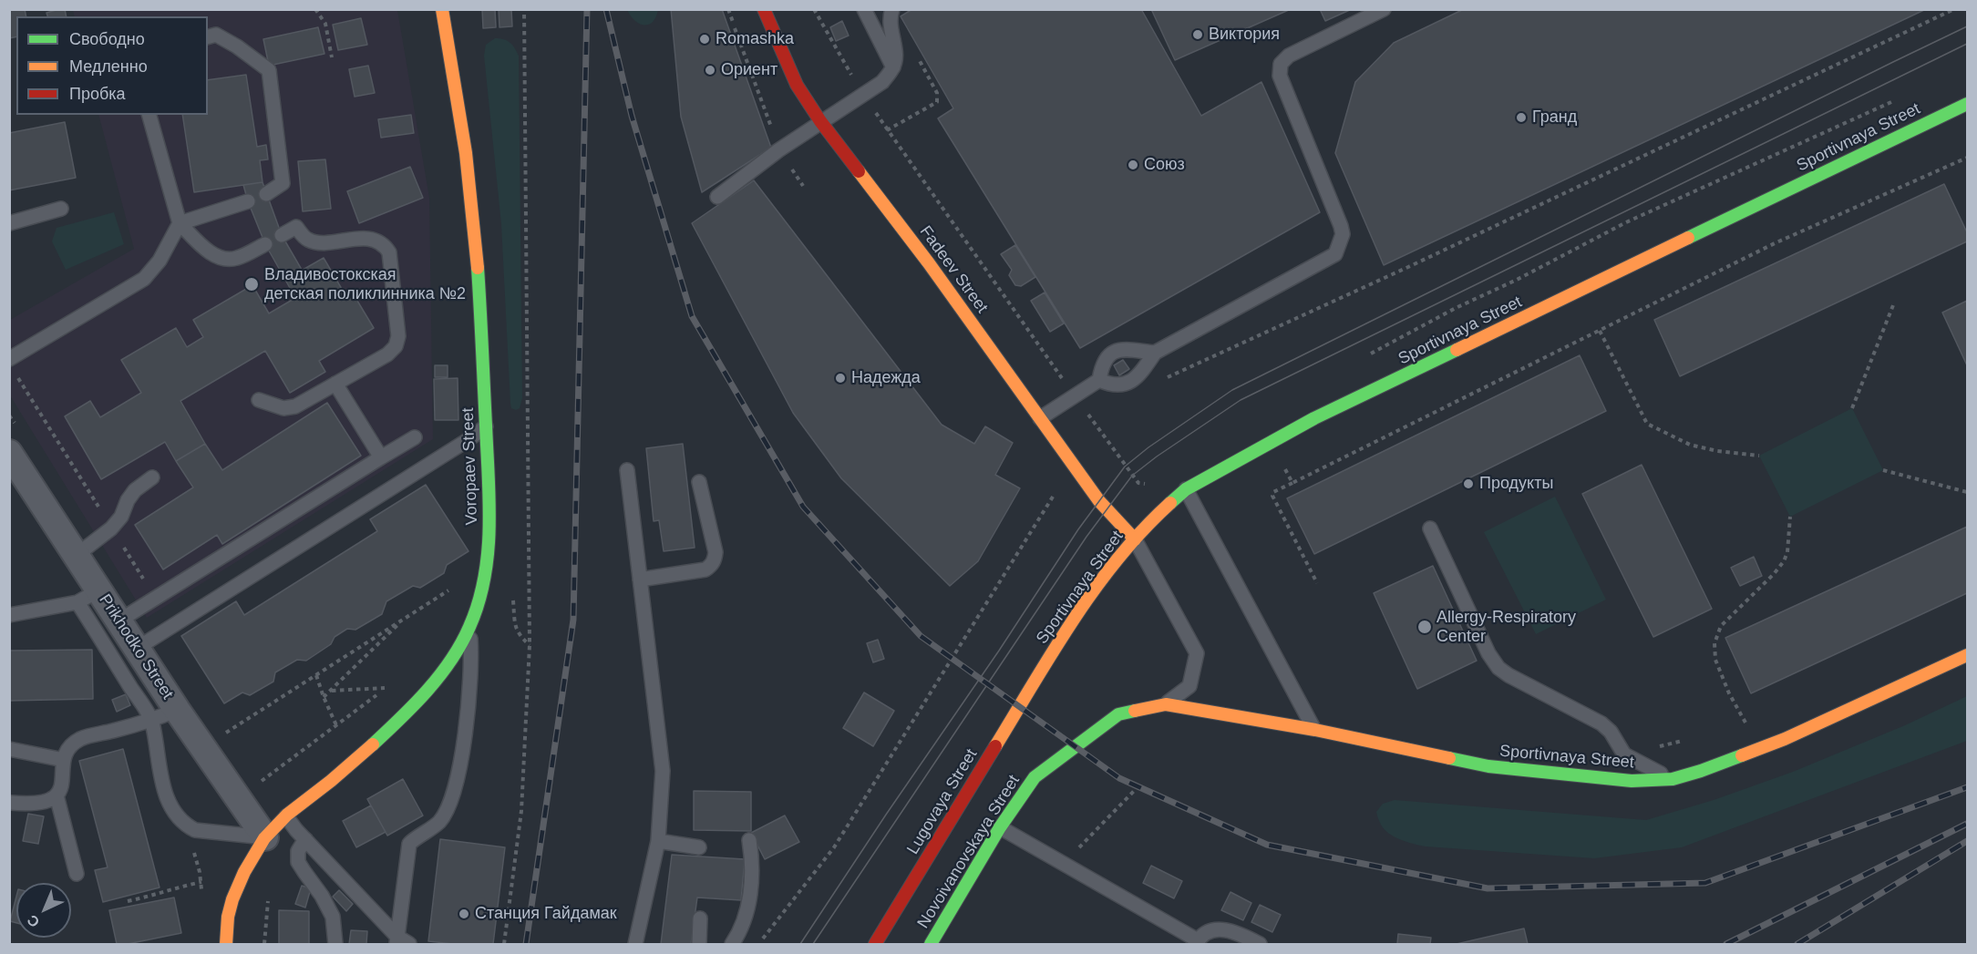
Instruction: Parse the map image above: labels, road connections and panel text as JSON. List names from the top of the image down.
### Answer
{
  "streets": {
    "main road": [
      "Sportivnaya Street",
      "Fadeev Street",
      "Voropaev Street",
      "Lugovaya Street",
      "Novoivanovskaya Street"
    ],
    "street": ["Prikhodko Street"]
  },
  "crossings": [
    ["Sportivnaya Street", "Fadeev Street"],
    ["Sportivnaya Street", "Lugovaya Street"],
    ["Sportivnaya Street", "Novoivanovskaya Street"],
    ["Voropaev Street", "Prikhodko Street"]
  ],
  "places": [
    "Виктория",
    "Romashka",
    "Ориент",
    "Гранд",
    "Союз",
    "Владивостокская детская поликлинника №2",
    "Надежда",
    "Продукты",
    "Allergy-Respiratory Center",
    "Станция Гайдамак"
  ],
  "legend": ["Свободно", "Медленно", "Пробка"],
  "north": "bottom left"
}
